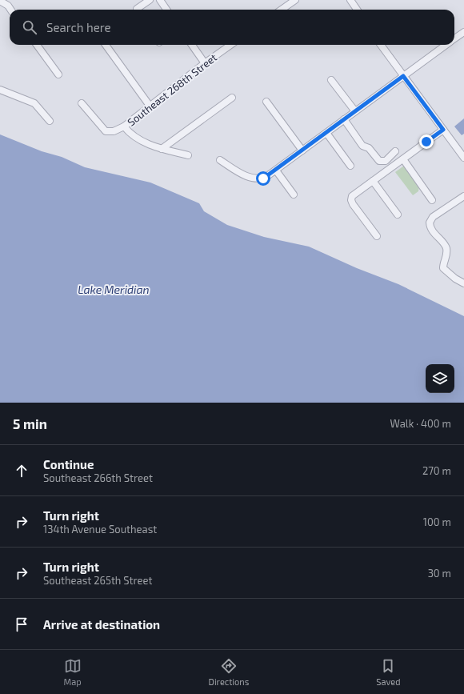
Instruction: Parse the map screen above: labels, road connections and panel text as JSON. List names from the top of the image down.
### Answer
{
  "streets": {
    "street": ["Southeast 268th Street"]
  },
  "water": ["Lake Meridian"],
  "page": {
    "search": "Search here",
    "heading": ["5 min", "Walk · 400 m"],
    "list": [
      ["Continue", "Southeast 266th Street", "270 m"],
      ["Turn right", "134th Avenue Southeast", "100 m"],
      ["Turn right", "Southeast 265th Street", "30 m"],
      "Arrive at destination"
    ],
    "nav": ["Map", "Directions", "Saved"]
  }
}
